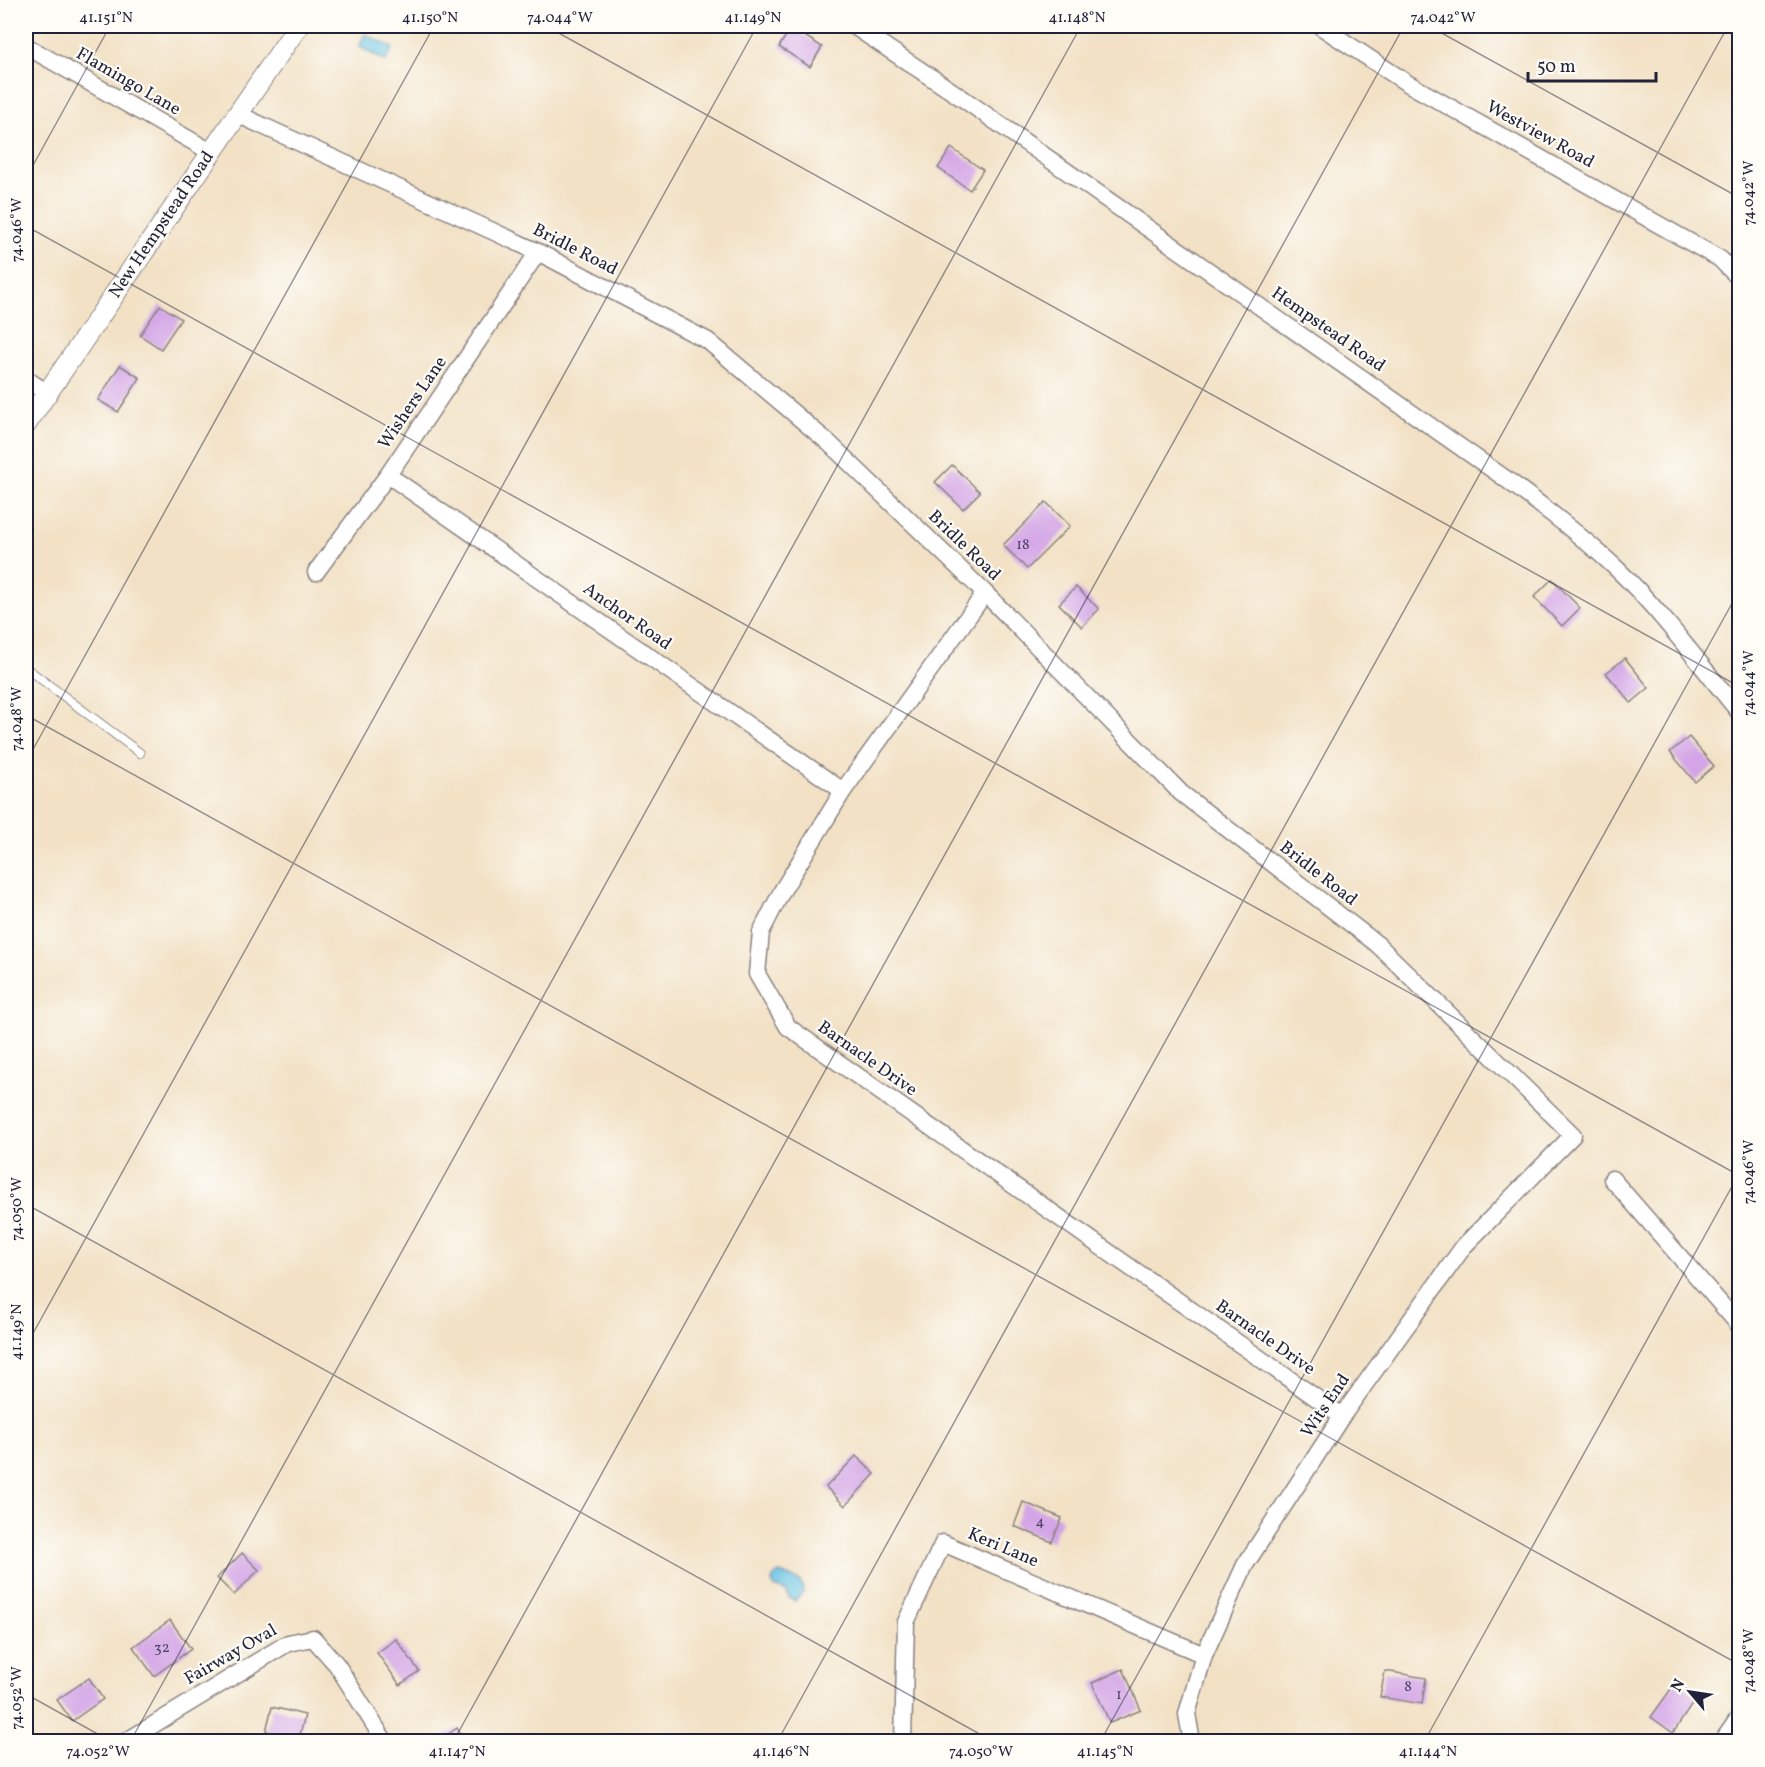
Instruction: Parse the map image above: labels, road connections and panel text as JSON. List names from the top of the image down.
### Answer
{
  "streets": {
    "street": [
      "Flamingo Lane",
      "Westview Road",
      "New Hempstead Road",
      "Bridle Road",
      "Hempstead Road",
      "Wishers Lane",
      "Anchor Road",
      "Barnacle Drive",
      "Wits End",
      "Keri Lane",
      "Fairway Oval"
    ]
  },
  "crossings": [
    ["Flamingo Lane", "New Hempstead Road"],
    ["New Hempstead Road", "Bridle Road"],
    ["Bridle Road", "Wishers Lane"],
    ["Bridle Road", "Barnacle Drive"],
    ["Bridle Road", "Wits End"],
    ["Wishers Lane", "Anchor Road"],
    ["Anchor Road", "Barnacle Drive"],
    ["Barnacle Drive", "Wits End"],
    ["Wits End", "Keri Lane"]
  ],
  "house_numbers": [
    "18",
    "4",
    "32",
    "8",
    "1"
  ],
  "scale_bar": "50 m",
  "north": "top left",
  "coordinates": [
    "41.151°N",
    "41.150°N",
    "74.044°W",
    "41.149°N",
    "41.148°N",
    "74.042°W",
    "74.046°W",
    "74.048°W",
    "74.050°W",
    "74.052°W",
    "41.147°N",
    "41.146°N",
    "41.145°N",
    "41.144°N"
  ]
}
